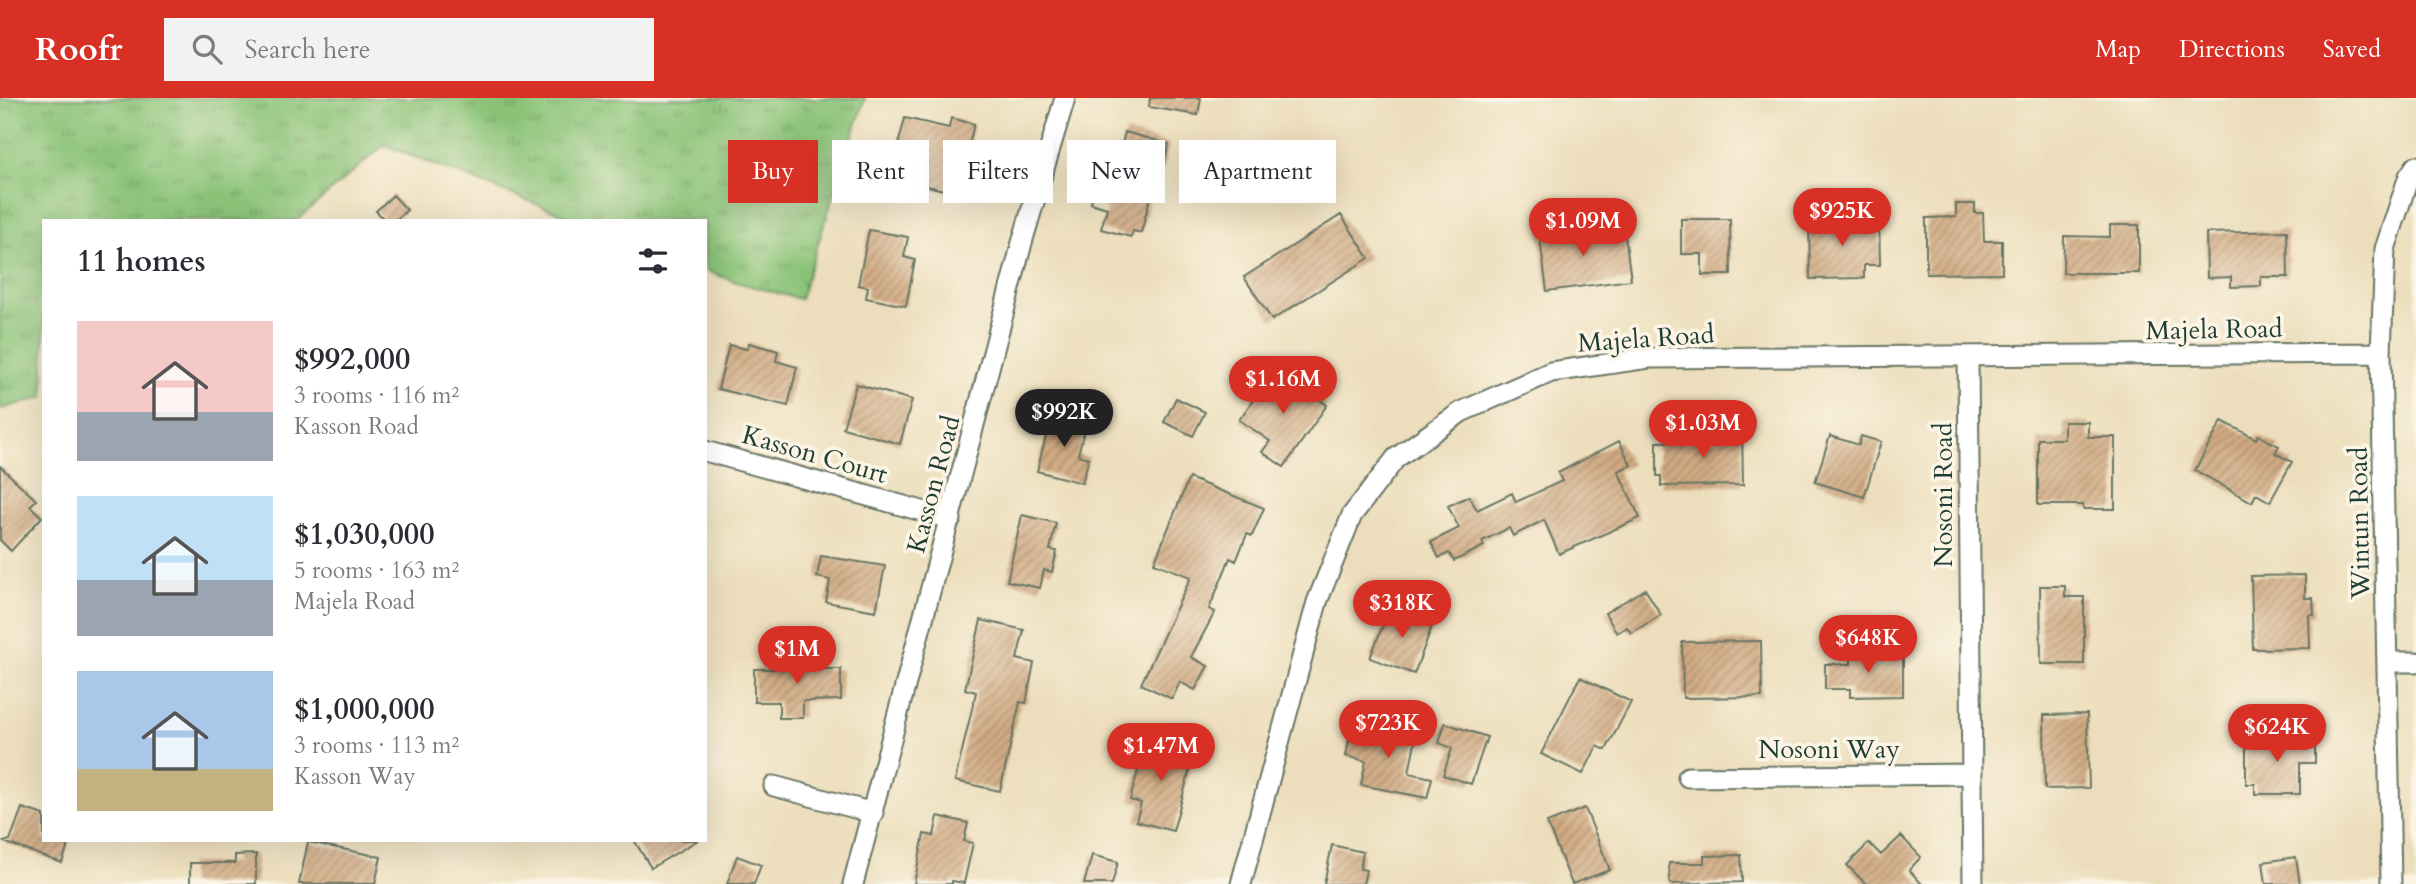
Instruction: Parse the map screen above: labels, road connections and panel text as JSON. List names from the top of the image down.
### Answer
{
  "streets": {
    "street": [
      "Majela Road",
      "Kasson Court",
      "Kasson Road",
      "Nosoni Road",
      "Wintun Road",
      "Nosoni Way"
    ]
  },
  "crossings": [
    ["Majela Road", "Nosoni Road"],
    ["Majela Road", "Wintun Road"],
    ["Kasson Court", "Kasson Road"],
    ["Nosoni Road", "Nosoni Way"]
  ],
  "page": {
    "header": "Roofr",
    "search": "Search here",
    "nav": ["Map", "Directions", "Saved"],
    "chip": [
      "Buy",
      "Rent",
      "Filters",
      "New",
      "Apartment"
    ],
    "price": [
      "$925K",
      "$1.09M",
      "$1.16M",
      "$992K",
      "$1.03M",
      "$318K",
      "$648K",
      "$1M",
      "$723K",
      "$624K",
      "$1.47M"
    ],
    "heading": "11 homes",
    "list": [
      {
        "name": "$992,000",
        "note": "3 rooms · 116 m² · Kasson Road"
      },
      {
        "name": "$1,030,000",
        "note": "5 rooms · 163 m² · Majela Road"
      },
      {
        "name": "$1,000,000",
        "note": "3 rooms · 113 m² · Kasson Way"
      }
    ]
  }
}
